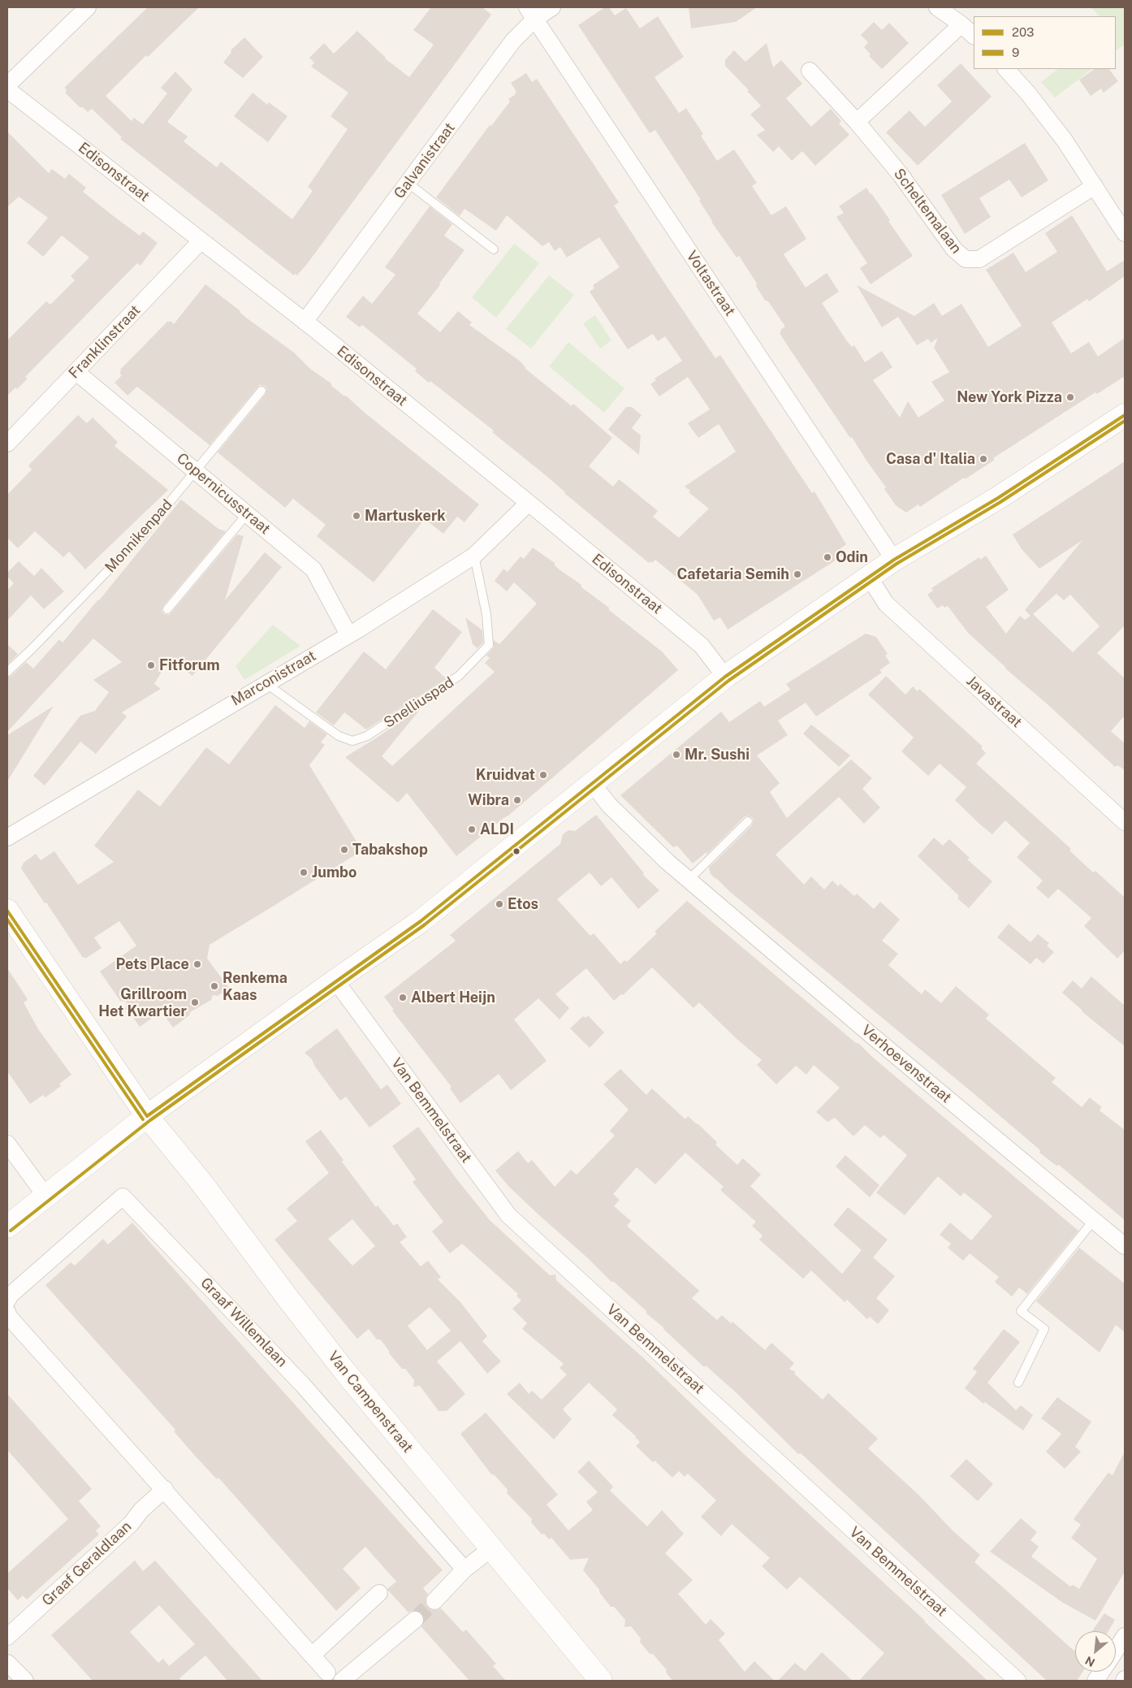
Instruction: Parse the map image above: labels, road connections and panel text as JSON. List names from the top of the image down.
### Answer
{
  "streets": {
    "street": [
      "Galvanistraat",
      "Edisonstraat",
      "Scheltemalaan",
      "Voltastraat",
      "Franklinstraat",
      "Copernicusstraat",
      "Marconistraat",
      "Javastraat",
      "Verhoevenstraat",
      "Van Bemmelstraat",
      "Graaf Willemlaan",
      "Van Campenstraat",
      "Graaf Geraldlaan"
    ],
    "lane": ["Monnikenpad", "Snelliuspad"]
  },
  "crossings": [
    ["Galvanistraat", "Edisonstraat"],
    ["Galvanistraat", "Voltastraat"],
    ["Edisonstraat", "Franklinstraat"],
    ["Edisonstraat", "Marconistraat"],
    ["Franklinstraat", "Copernicusstraat"],
    ["Copernicusstraat", "Monnikenpad"],
    ["Copernicusstraat", "Marconistraat"],
    ["Marconistraat", "Snelliuspad"]
  ],
  "places": [
    "New York Pizza",
    "Casa d' Italia",
    "Martuskerk",
    "Odin",
    "Cafetaria Semih",
    "Fitforum",
    "Mr. Sushi",
    "Kruidvat",
    "Wibra",
    "ALDI",
    "Tabakshop",
    "Jumbo",
    "Etos",
    "Pets Place",
    "Renkema Kaas",
    "Albert Heijn",
    "Grillroom Het Kwartier"
  ],
  "lines": ["transit line 203", "transit line 9"],
  "legend": ["203", "9"],
  "north": "bottom left"
}
